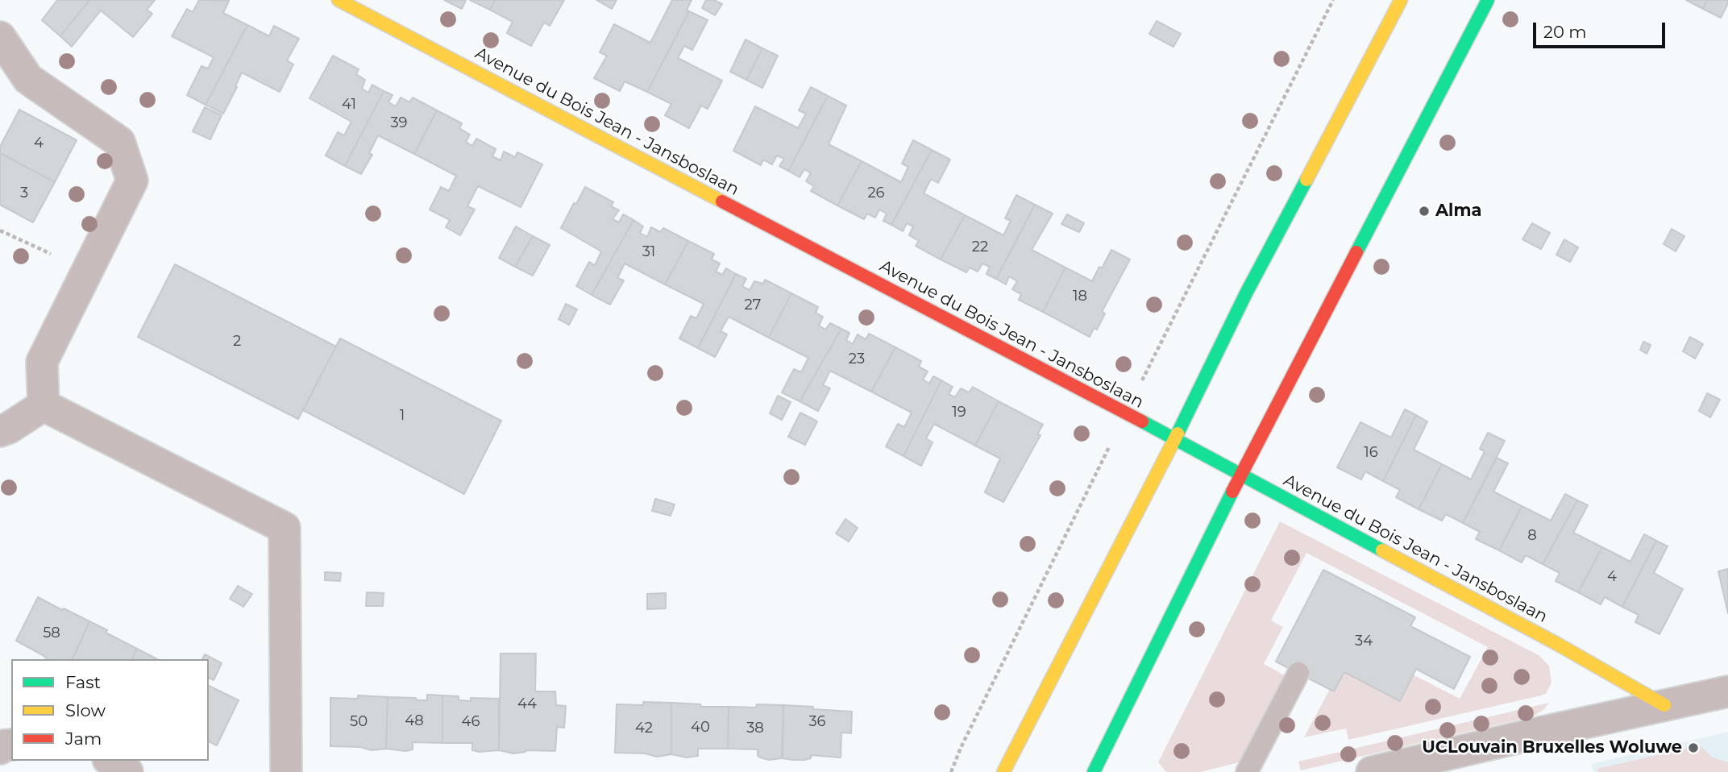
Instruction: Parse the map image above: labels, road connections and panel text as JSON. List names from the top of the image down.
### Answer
{
  "streets": {
    "main road": ["Avenue du Bois Jean - Jansboslaan"]
  },
  "places": ["Alma", "UCLouvain Bruxelles Woluwe"],
  "house_numbers": [
    "41",
    "39",
    "4",
    "3",
    "26",
    "22",
    "31",
    "18",
    "27",
    "2",
    "23",
    "19",
    "1",
    "16",
    "8",
    "4",
    "58",
    "34",
    "44",
    "48",
    "50",
    "46",
    "36",
    "40",
    "42",
    "38"
  ],
  "legend": ["Fast", "Slow", "Jam"],
  "scale_bar": "20 m"
}
